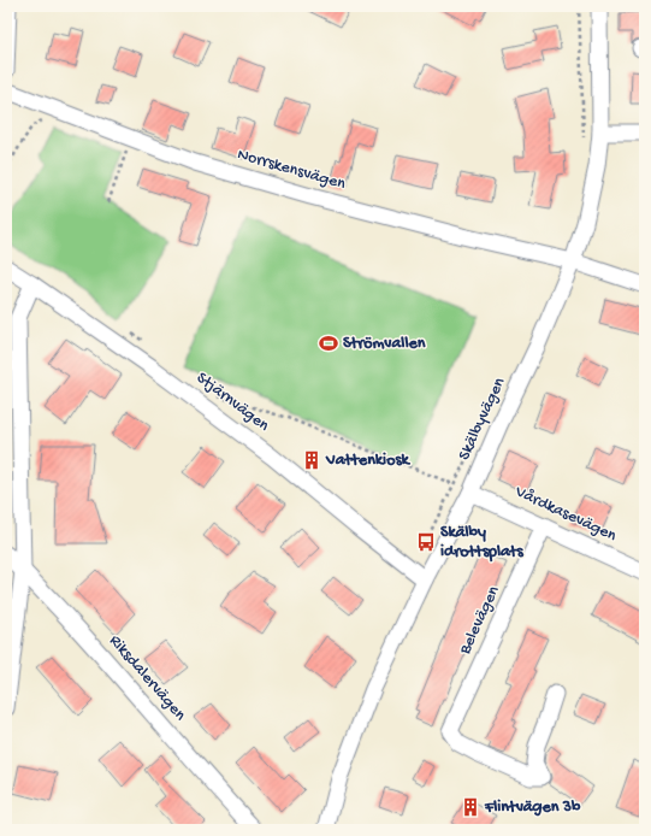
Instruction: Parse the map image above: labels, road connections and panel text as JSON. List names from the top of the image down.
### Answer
{
  "streets": {
    "street": [
      "Norrskensvägen",
      "Stjärnvägen",
      "Skälbyvägen",
      "Vårdkasevägen",
      "Belevägen",
      "Riksdalervägen"
    ]
  },
  "crossings": [
    ["Norrskensvägen", "Skälbyvägen"],
    ["Stjärnvägen", "Skälbyvägen"],
    ["Skälbyvägen", "Vårdkasevägen"],
    ["Vårdkasevägen", "Belevägen"]
  ],
  "places": {
    "sports": ["Strömvallen"],
    "building": ["Vattenkiosk", "Flintvägen 3b"],
    "bus stop": ["Skälby idrottsplats"]
  }
}
